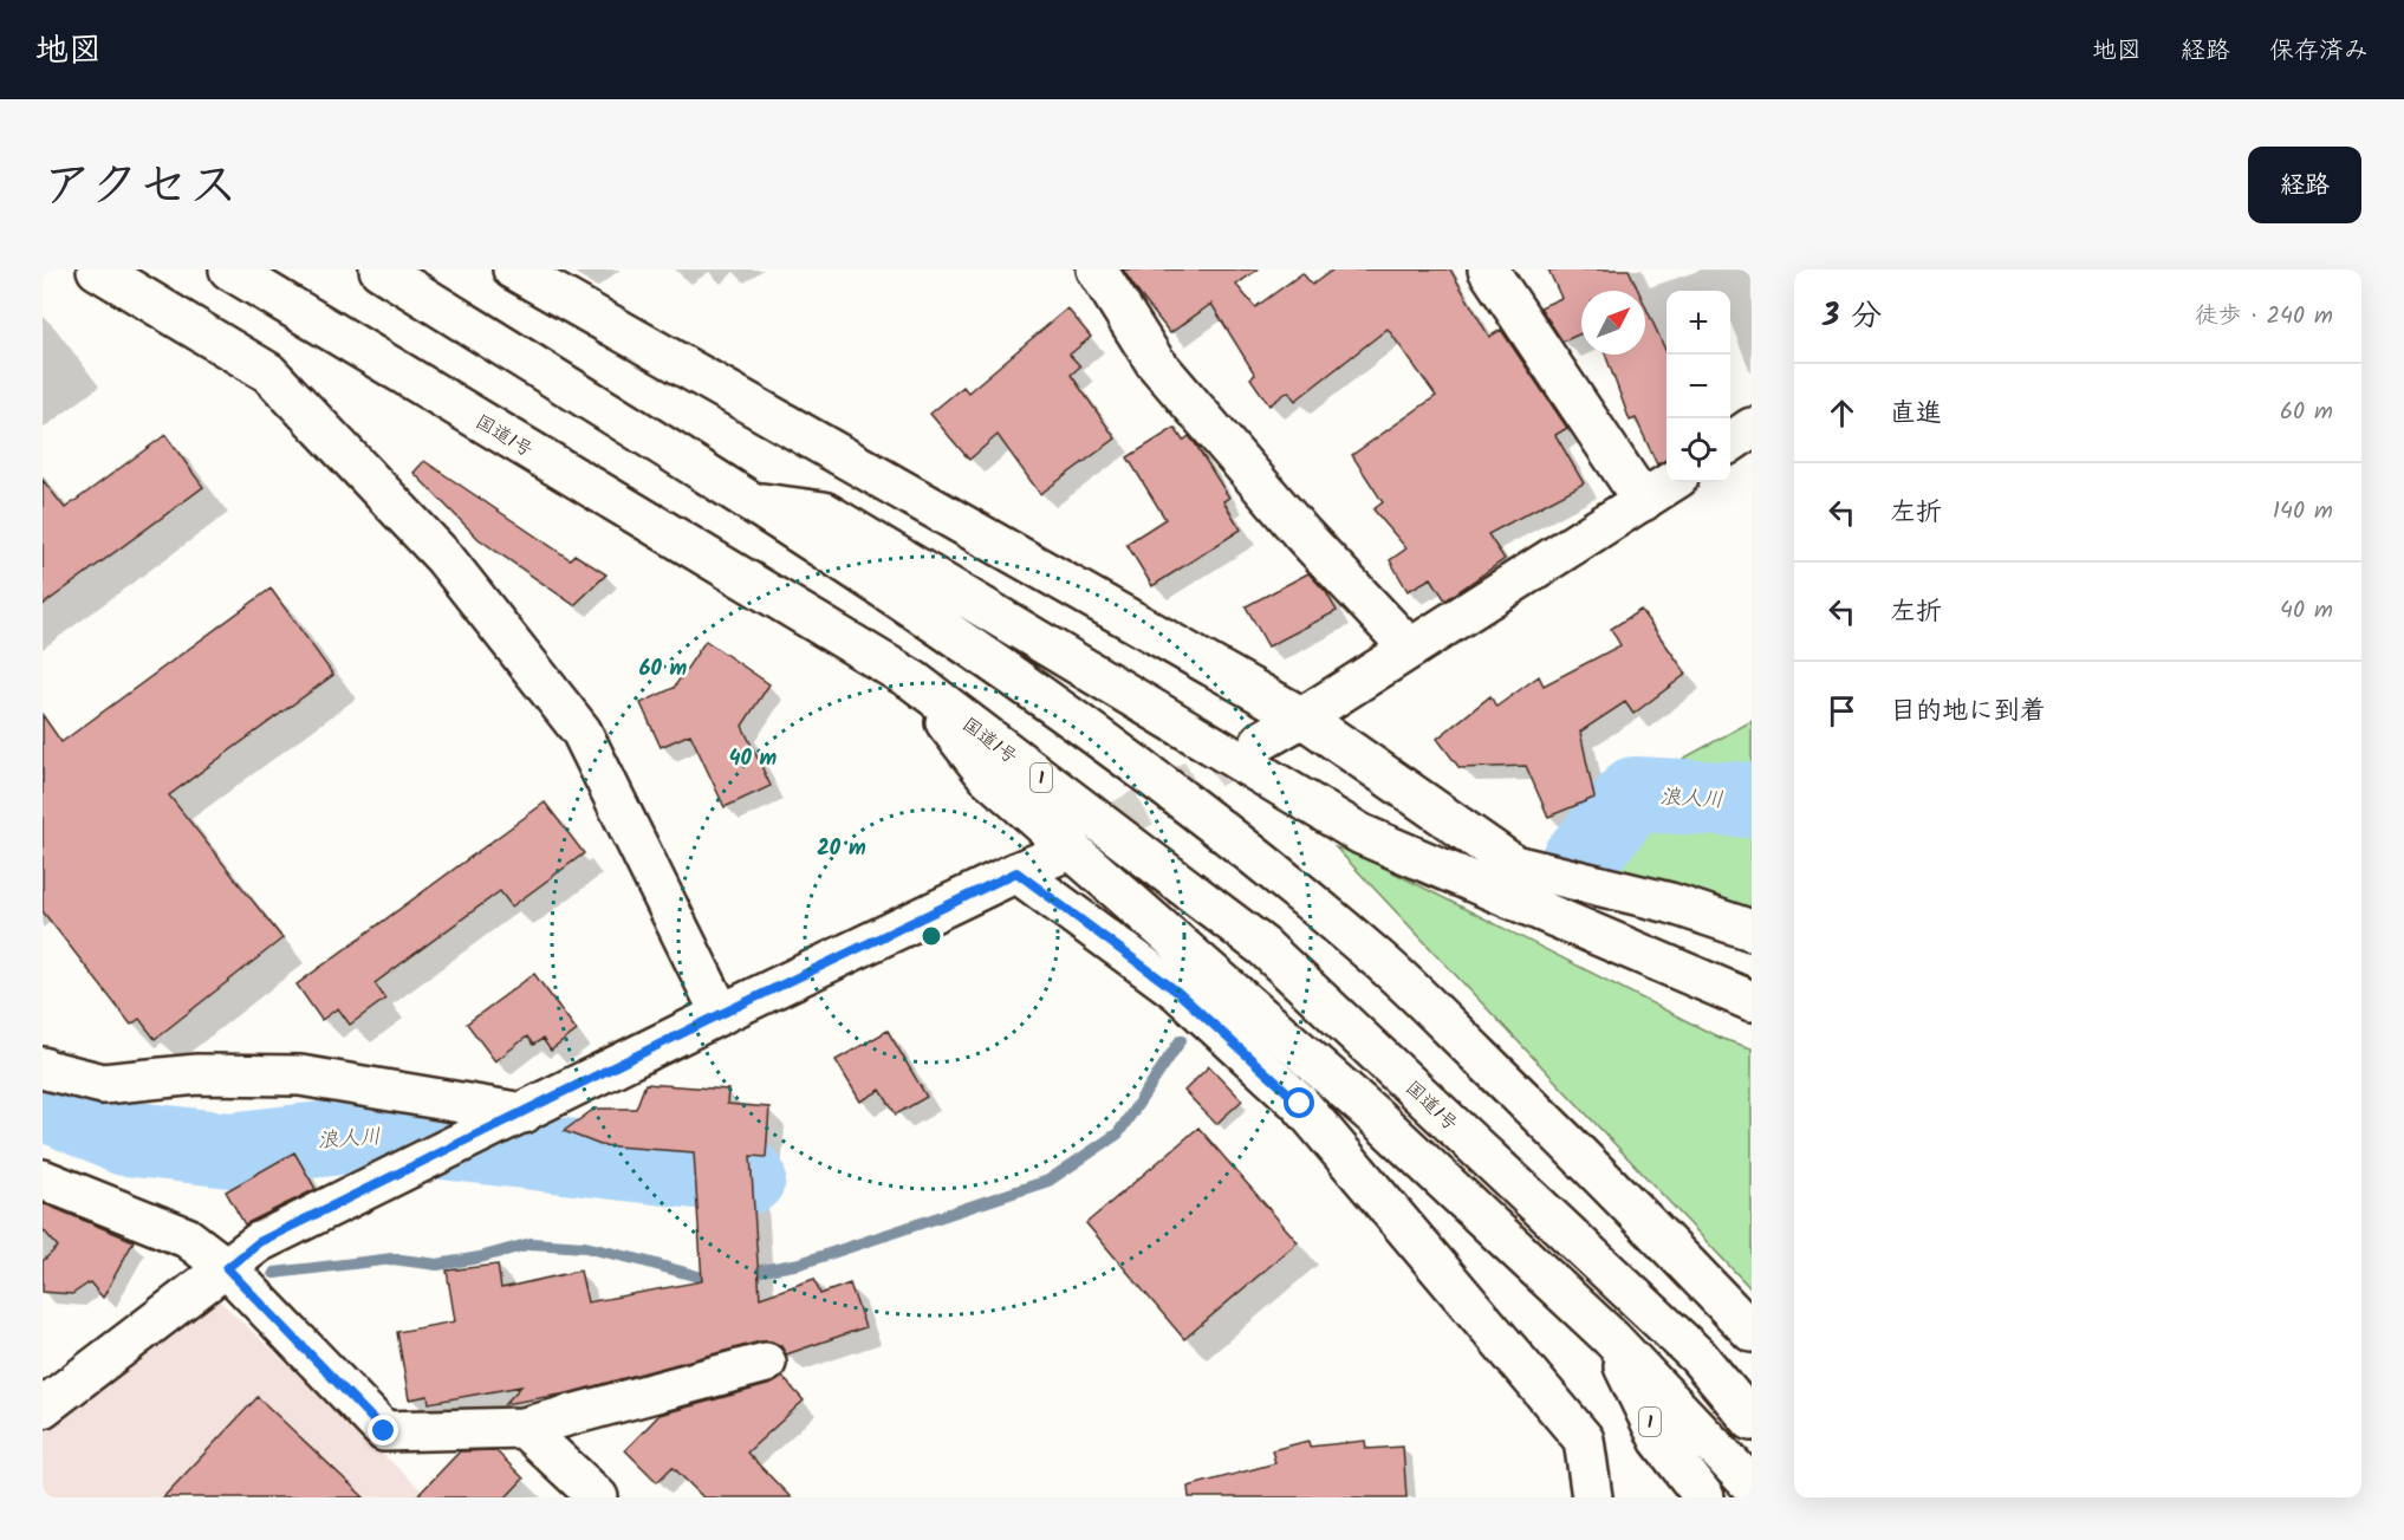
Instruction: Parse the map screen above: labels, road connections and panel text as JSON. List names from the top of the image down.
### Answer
{
  "streets": {
    "main road": ["国道1号", "1"]
  },
  "crossings": [
    ["国道1号", "1"]
  ],
  "water": ["浪人川"],
  "north": "top right",
  "page": {
    "header": "地図",
    "nav": ["地図", "経路", "保存済み"],
    "title": "アクセス",
    "buttons": "経路",
    "heading": ["3 分", "徒歩 · 240 m"],
    "map_buttons": ["+", "−"],
    "list": [
      ["直進", "60 m"],
      ["左折", "140 m"],
      ["左折", "40 m"],
      "目的地に到着"
    ]
  },
  "rings": ["60 m", "40 m", "20 m"]
}
